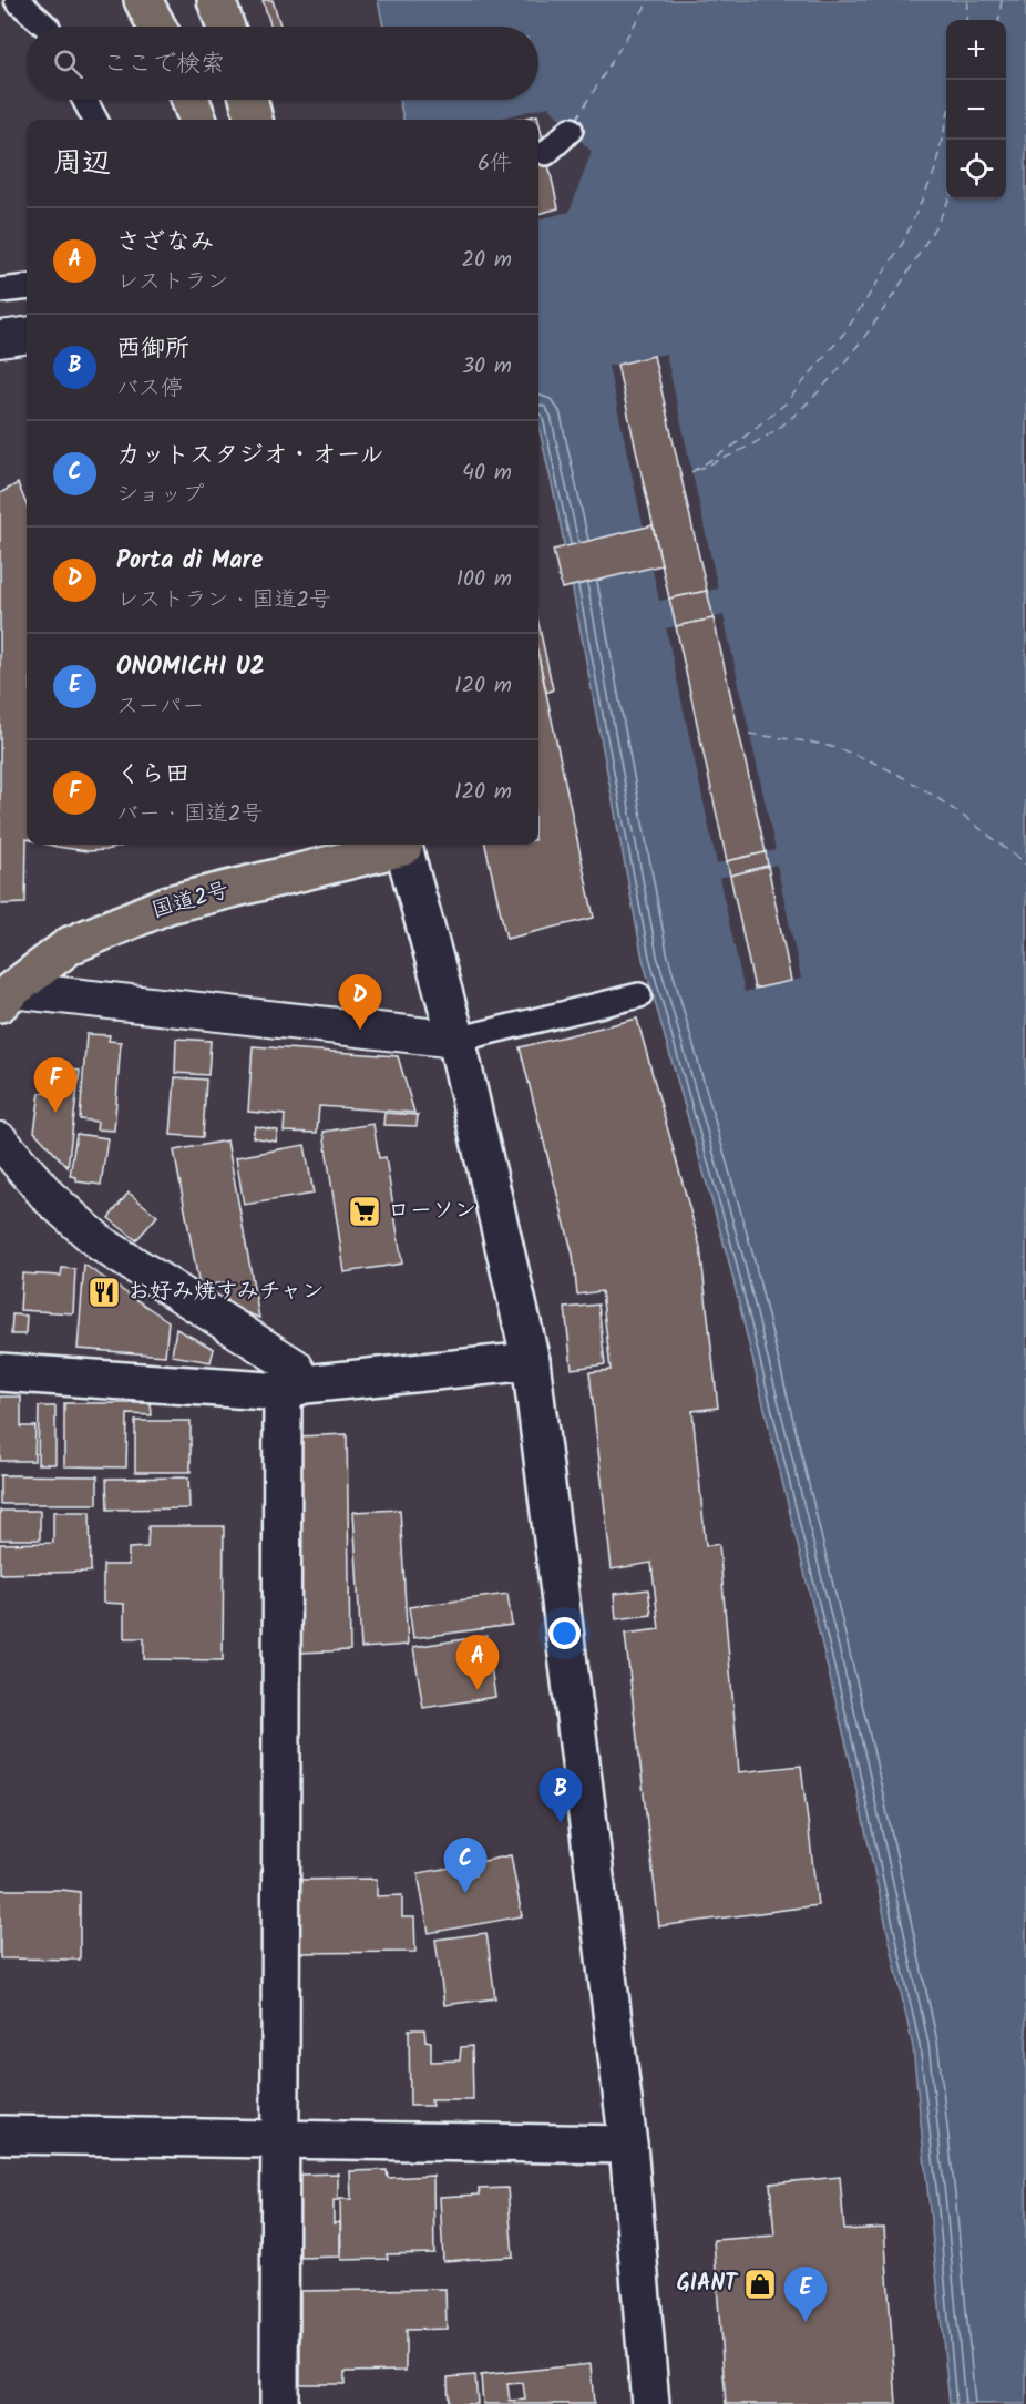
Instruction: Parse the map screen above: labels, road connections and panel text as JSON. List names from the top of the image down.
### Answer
{
  "streets": {
    "highway": ["国道2号"]
  },
  "places": {
    "supermarket": ["ローソン"],
    "restaurant": ["お好み焼すみチャン"],
    "shop": ["GIANT"]
  },
  "page": {
    "map_buttons": ["+", "−"],
    "search": "ここで検索",
    "heading": ["周辺", "6件"],
    "list": [
      {
        "mark": "A",
        "name": "さざなみ",
        "note": "レストラン",
        "value": "20 m"
      },
      {
        "mark": "B",
        "name": "西御所",
        "note": "バス停",
        "value": "30 m"
      },
      {
        "mark": "C",
        "name": "カットスタジオ・オール",
        "note": "ショップ",
        "value": "40 m"
      },
      {
        "mark": "D",
        "name": "Porta di Mare",
        "note": "レストラン · 国道2号",
        "value": "100 m"
      },
      {
        "mark": "E",
        "name": "ONOMICHI U2",
        "note": "スーパー",
        "value": "120 m"
      },
      {
        "mark": "F",
        "name": "くら田",
        "note": "バー · 国道2号",
        "value": "120 m"
      }
    ],
    "pins": [
      "D",
      "F",
      "A",
      "B",
      "C",
      "E"
    ]
  }
}
